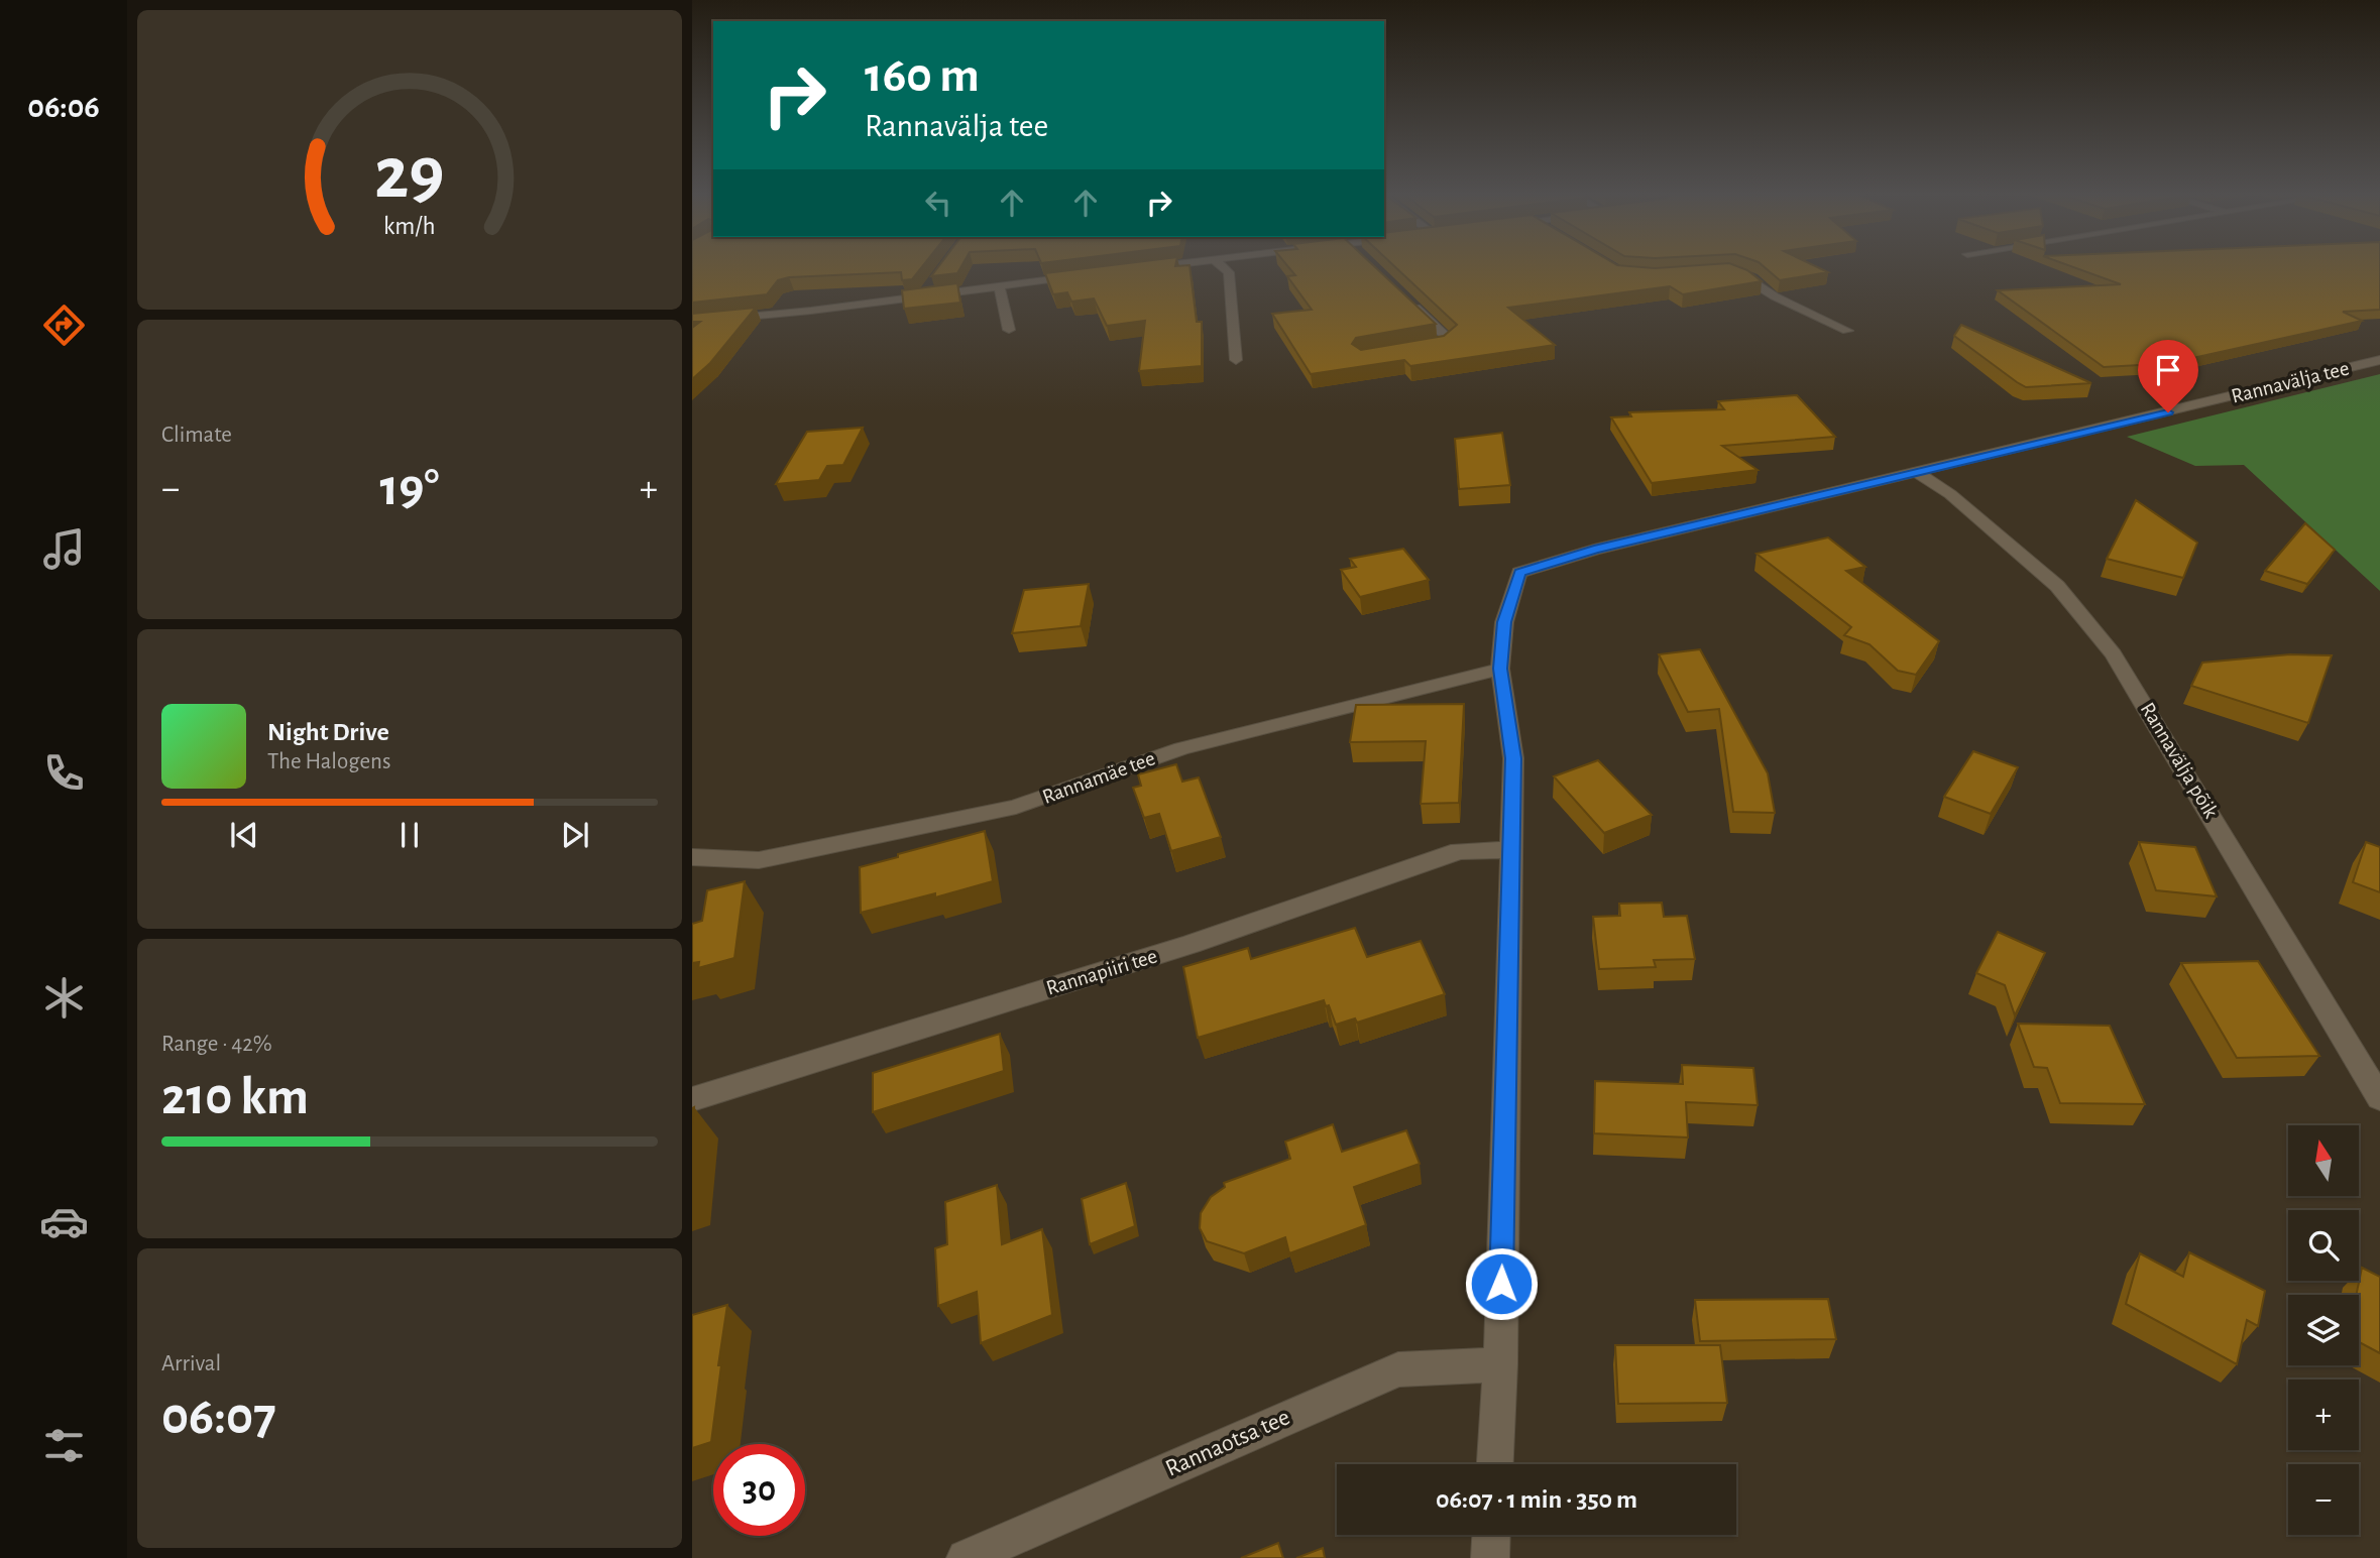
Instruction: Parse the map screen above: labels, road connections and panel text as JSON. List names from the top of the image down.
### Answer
{
  "streets": {
    "street": [
      "Rannavälja tee",
      "Rannavälja põik",
      "Rannamäe tee",
      "Rannapiiri tee",
      "Rannaotsa tee"
    ]
  },
  "crossings": [
    ["Rannavälja tee", "Rannavälja põik"],
    ["Rannavälja tee", "Rannamäe tee"],
    ["Rannavälja tee", "Rannapiiri tee"],
    ["Rannavälja tee", "Rannaotsa tee"]
  ],
  "north": "top",
  "page": {
    "tabs": "06:06",
    "turn": ["160 m", "Rannavälja tee"],
    "tile": [
      "Climate",
      ["Range · 42%", "210 km"],
      ["Arrival", "06:07"]
    ],
    "heat": ["−", "19°", "+"],
    "song": ["Night Drive", "The Halogens"],
    "map_buttons": ["+", "−"],
    "limit": "30",
    "trip": "06:07 · 1 min · 350 m",
    "gauge": ["29", "km/h"]
  }
}
